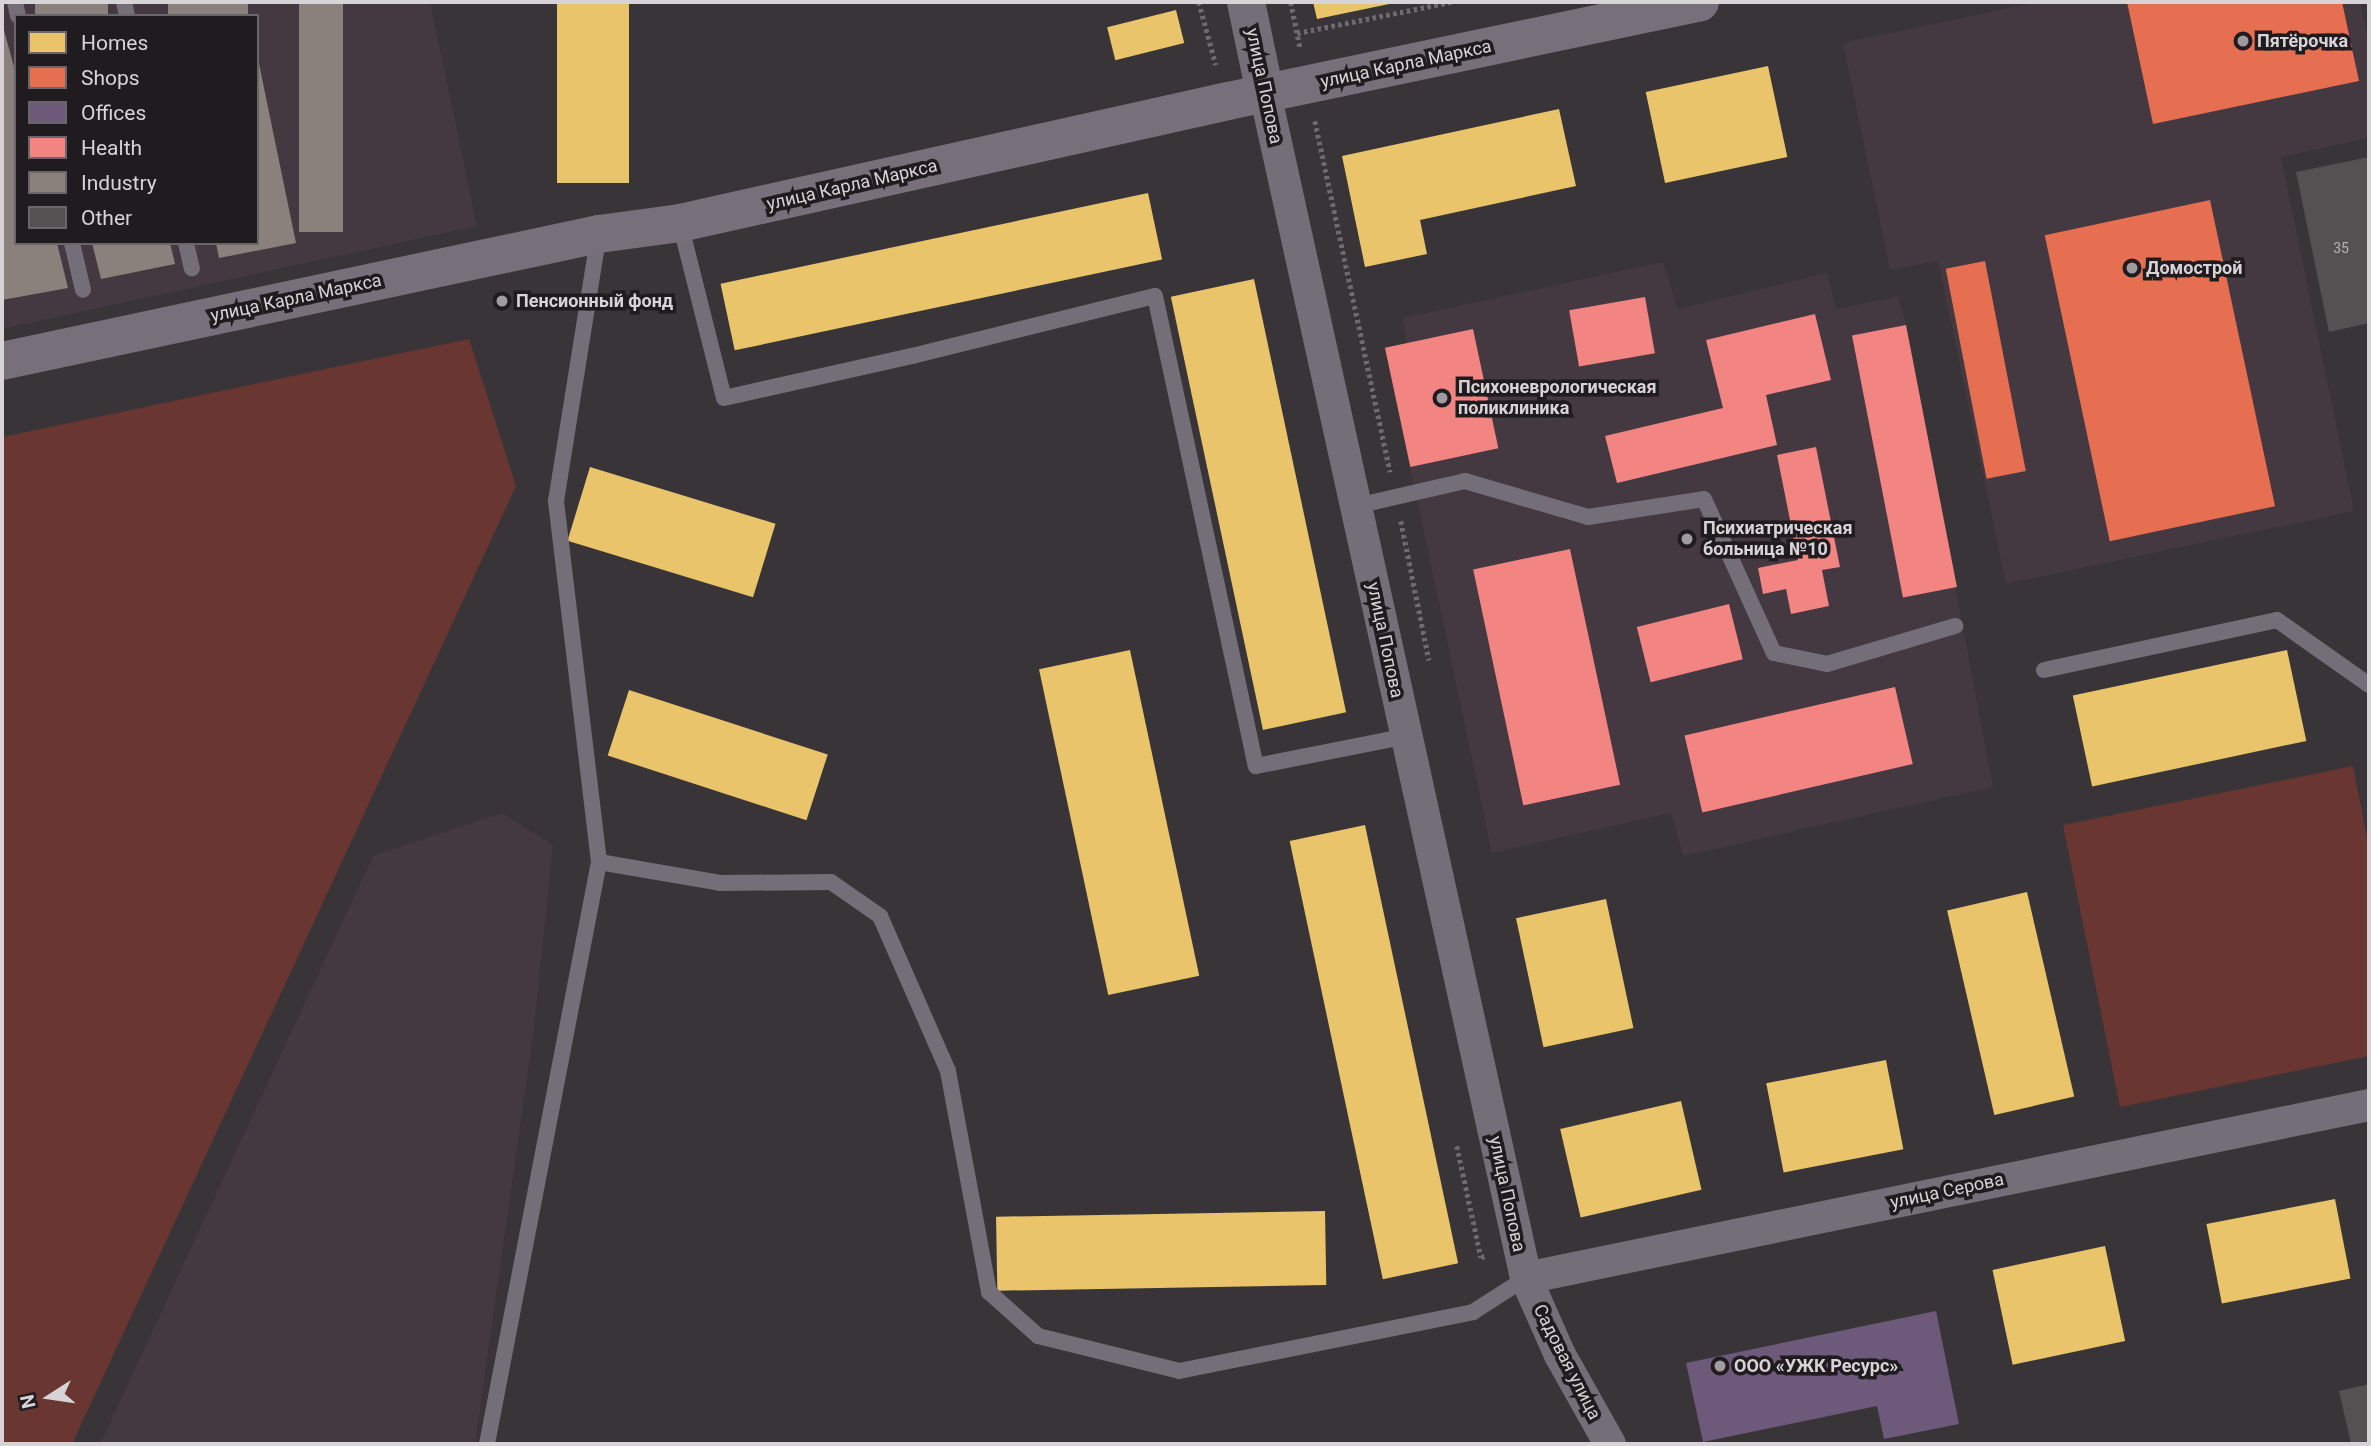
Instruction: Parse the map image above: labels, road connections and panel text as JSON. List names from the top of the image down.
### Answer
{
  "streets": {
    "main road": ["улица Карла Маркса"],
    "street": ["улица Попова", "улица Серова", "Садовая улица"]
  },
  "crossings": [
    ["улица Карла Маркса", "улица Попова"],
    ["улица Попова", "улица Серова"],
    ["улица Попова", "Садовая улица"],
    ["улица Серова", "Садовая улица"]
  ],
  "places": [
    "Пятёрочка",
    "Домострой",
    "Пенсионный фонд",
    "Психоневрологическая поликлиника",
    "Психиатрическая больница №10",
    "ООО «УЖК Ресурс»"
  ],
  "house_numbers": ["35"],
  "legend": [
    "Homes",
    "Shops",
    "Offices",
    "Health",
    "Industry",
    "Other"
  ],
  "north": "left"
}
